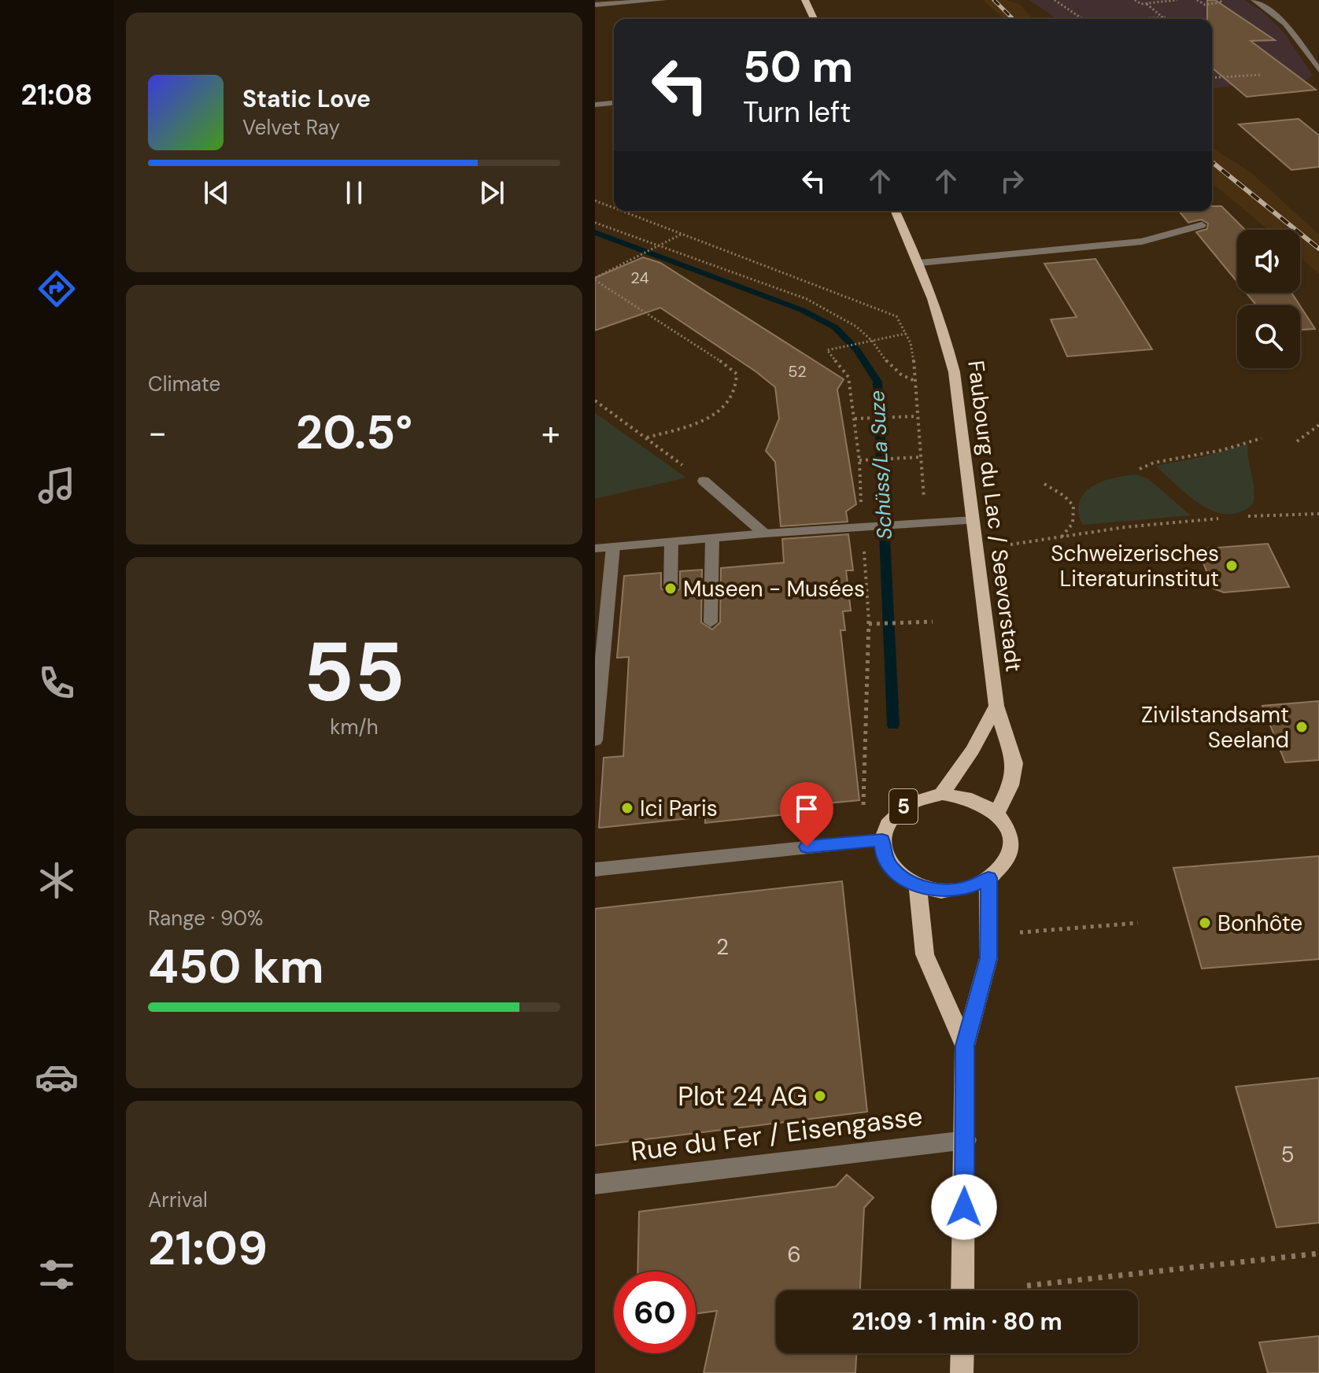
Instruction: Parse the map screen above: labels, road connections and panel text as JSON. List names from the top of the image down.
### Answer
{
  "streets": {
    "main road": ["Faubourg du Lac / Seevorstadt", "5"],
    "street": ["Rue du Fer / Eisengasse"]
  },
  "crossings": [
    ["Faubourg du Lac / Seevorstadt", "5"]
  ],
  "water": ["Schüss/La Suze"],
  "places": [
    "Schweizerisches Literaturinstitut",
    "Museen - Musées",
    "Zivilstandsamt Seeland",
    "Ici Paris",
    "Bonhôte",
    "Plot 24 AG"
  ],
  "house_numbers": [
    "24",
    "52",
    "2",
    "5",
    "6"
  ],
  "page": {
    "tabs": "21:08",
    "turn": ["50 m", "Turn left"],
    "song": ["Static Love", "Velvet Ray"],
    "tile": [
      "Climate",
      ["55", "km/h"],
      ["Range · 90%", "450 km"],
      ["Arrival", "21:09"]
    ],
    "heat": ["−", "20.5°", "+"],
    "limit": "60",
    "trip": "21:09 · 1 min · 80 m"
  }
}
